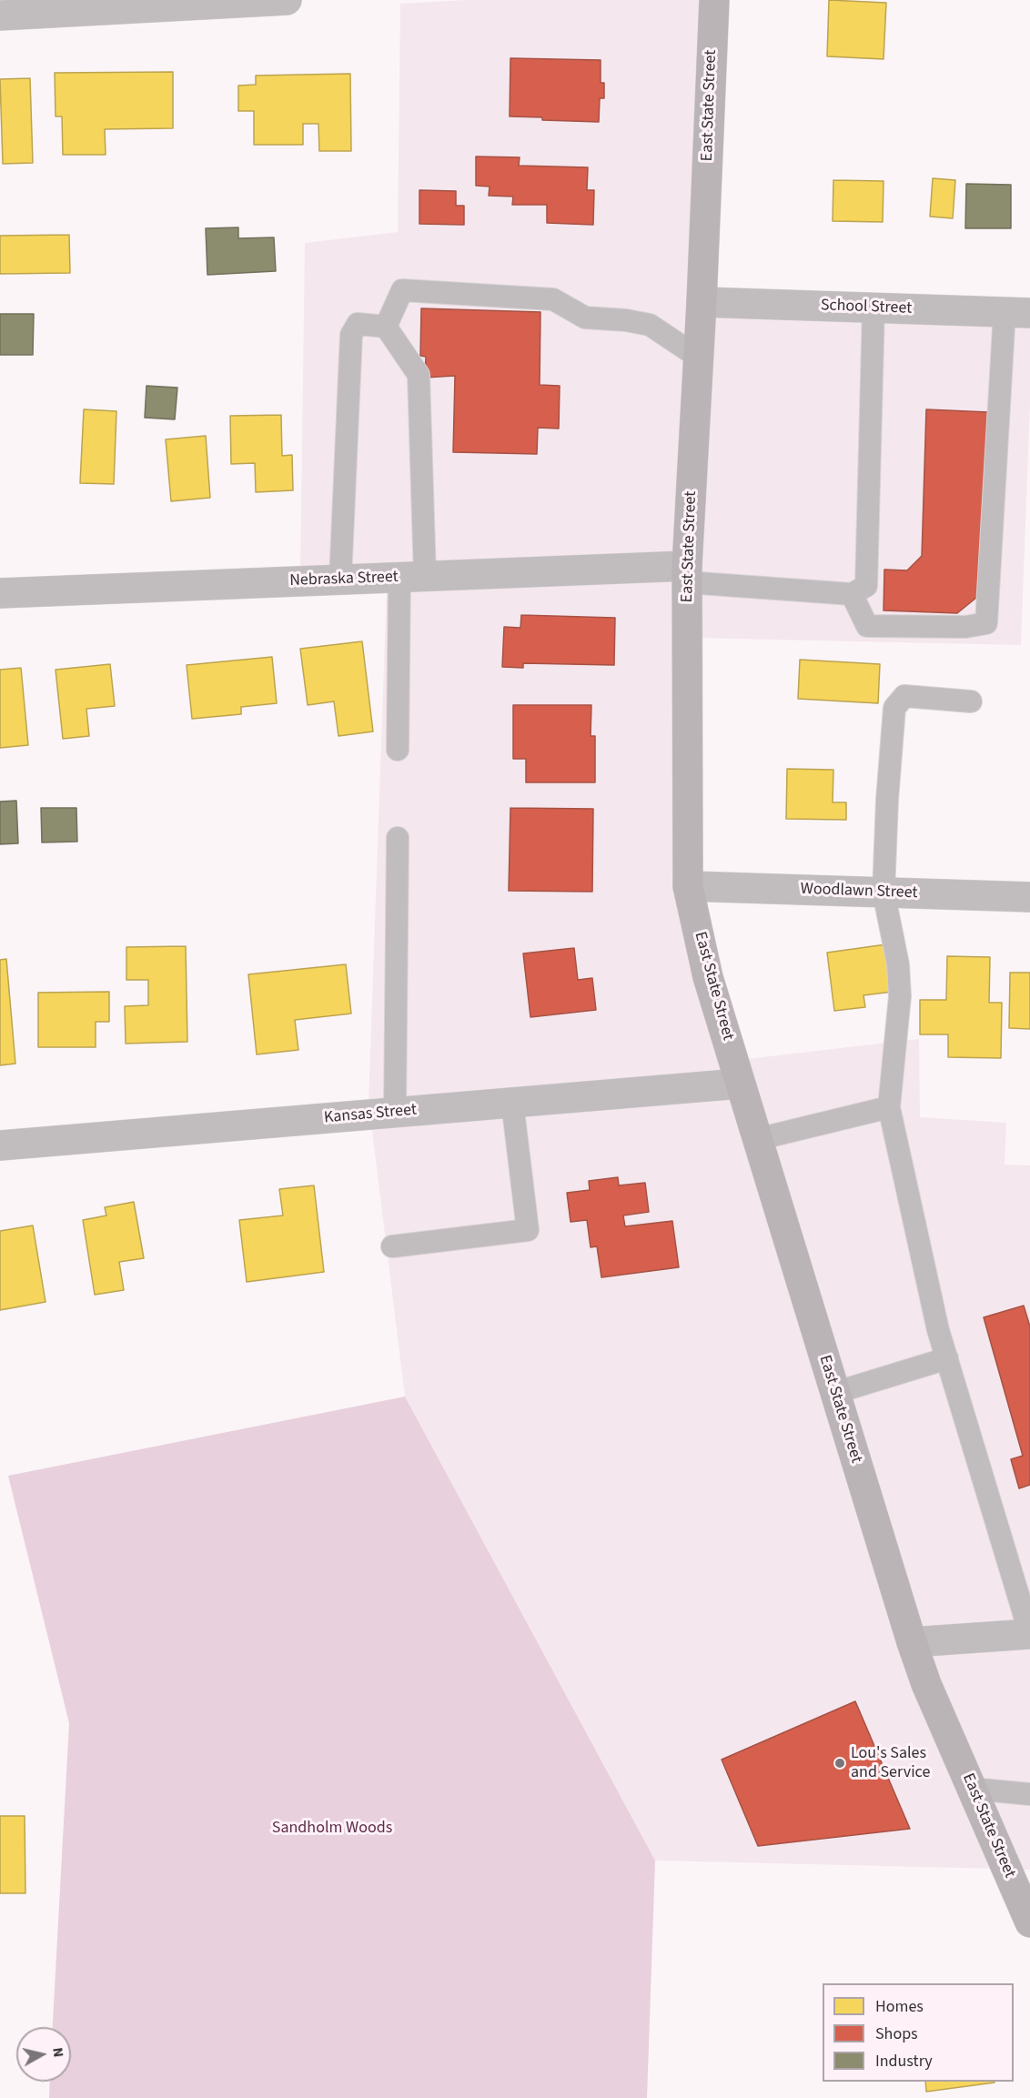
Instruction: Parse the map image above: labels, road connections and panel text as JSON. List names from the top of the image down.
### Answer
{
  "streets": {
    "main road": ["East State Street"],
    "street": [
      "School Street",
      "Nebraska Street",
      "Woodlawn Street",
      "Kansas Street"
    ]
  },
  "crossings": [
    ["East State Street", "School Street"],
    ["East State Street", "Nebraska Street"],
    ["East State Street", "Woodlawn Street"],
    ["East State Street", "Kansas Street"]
  ],
  "parks": ["Sandholm Woods"],
  "places": ["Lou's Sales and Service"],
  "legend": ["Homes", "Shops", "Industry"],
  "north": "right"
}
